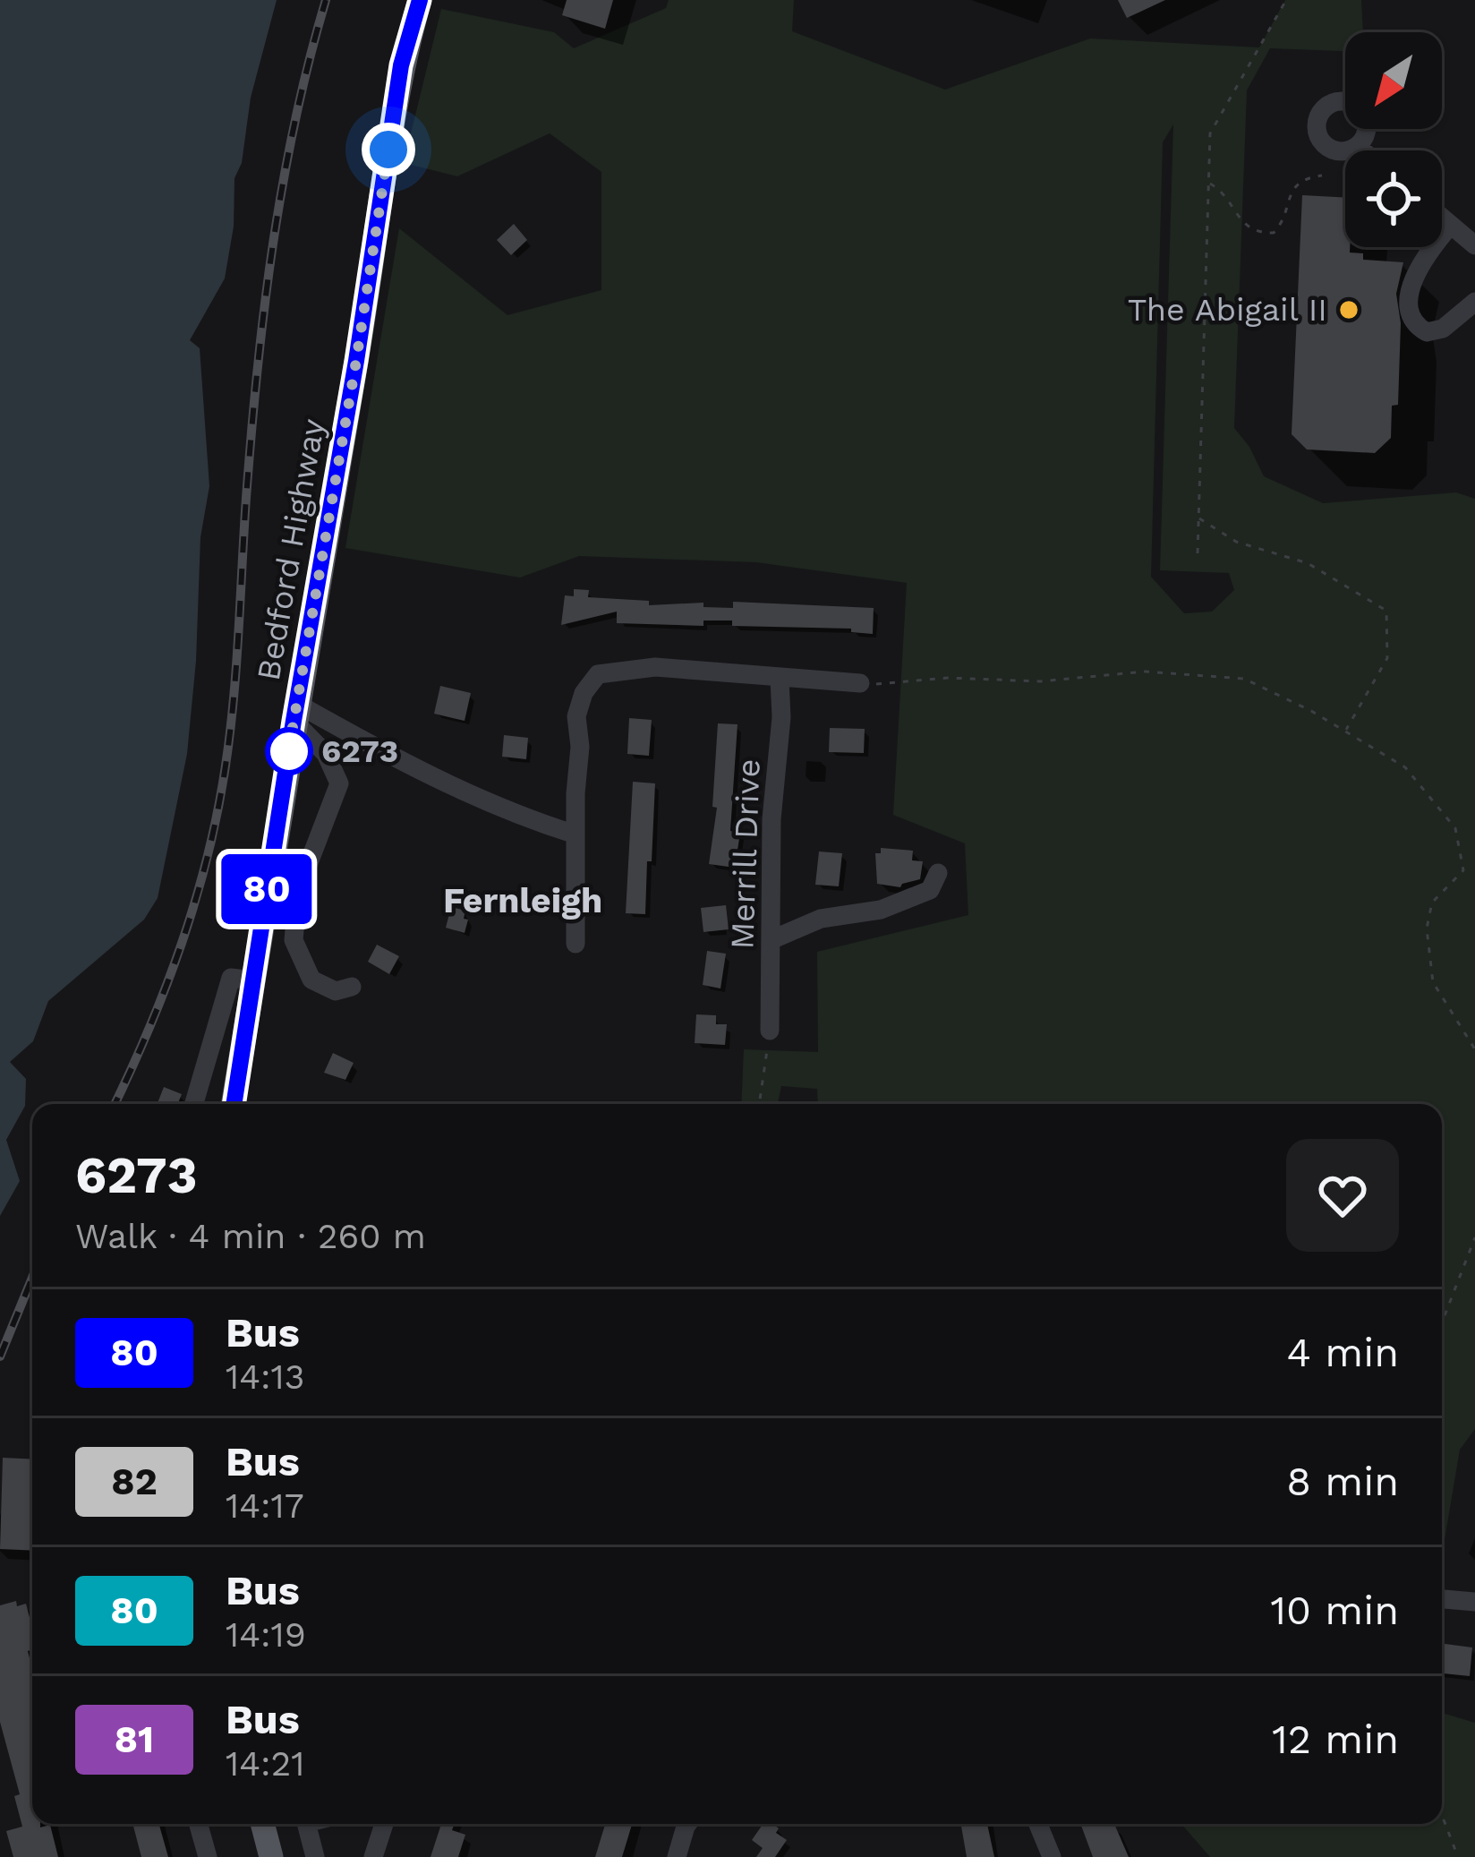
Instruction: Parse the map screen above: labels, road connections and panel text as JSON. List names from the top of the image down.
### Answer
{
  "streets": {
    "main road": ["Bedford Highway"],
    "street": ["Merrill Drive"]
  },
  "districts": ["Fernleigh"],
  "places": ["The Abigail II", "6273"],
  "lines": ["bus line 80"],
  "north": "bottom left",
  "page": {
    "on_map": "80",
    "heading": ["6273", "Walk · 4 min · 260 m"],
    "list": [
      {
        "mark": "80",
        "name": "Bus",
        "note": "14:13",
        "value": "4 min"
      },
      {
        "mark": "82",
        "name": "Bus",
        "note": "14:17",
        "value": "8 min"
      },
      {
        "mark": "80",
        "name": "Bus",
        "note": "14:19",
        "value": "10 min"
      },
      {
        "mark": "81",
        "name": "Bus",
        "note": "14:21",
        "value": "12 min"
      }
    ]
  }
}
